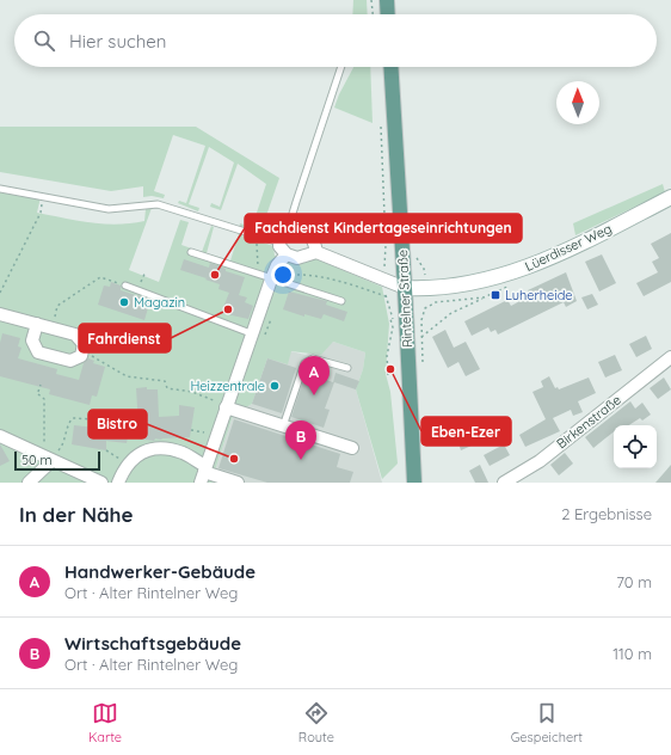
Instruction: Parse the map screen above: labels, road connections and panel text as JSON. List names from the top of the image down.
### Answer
{
  "streets": {
    "main road": ["Lüerdisser Weg", "Rintelner Straße"],
    "street": ["Birkenstraße"]
  },
  "crossings": [
    ["Lüerdisser Weg", "Rintelner Straße"]
  ],
  "places": {
    "other": [
      "Fachdienst Kindertageseinrichtungen",
      "Magazin",
      "Fahrdienst",
      "Eben-Ezer",
      "Heizzentrale",
      "Bistro"
    ],
    "transit": ["Luherheide"]
  },
  "scale_bar": "50 m",
  "north": "top",
  "page": {
    "search": "Hier suchen",
    "pins": ["A", "B"],
    "scale": "50 m",
    "heading": ["In der Nähe", "2 Ergebnisse"],
    "list": [
      {
        "mark": "A",
        "name": "Handwerker-Gebäude",
        "note": "Ort · Alter Rintelner Weg",
        "value": "70 m"
      },
      {
        "mark": "B",
        "name": "Wirtschaftsgebäude",
        "note": "Ort · Alter Rintelner Weg",
        "value": "110 m"
      }
    ],
    "nav": ["Karte", "Route", "Gespeichert"]
  }
}
